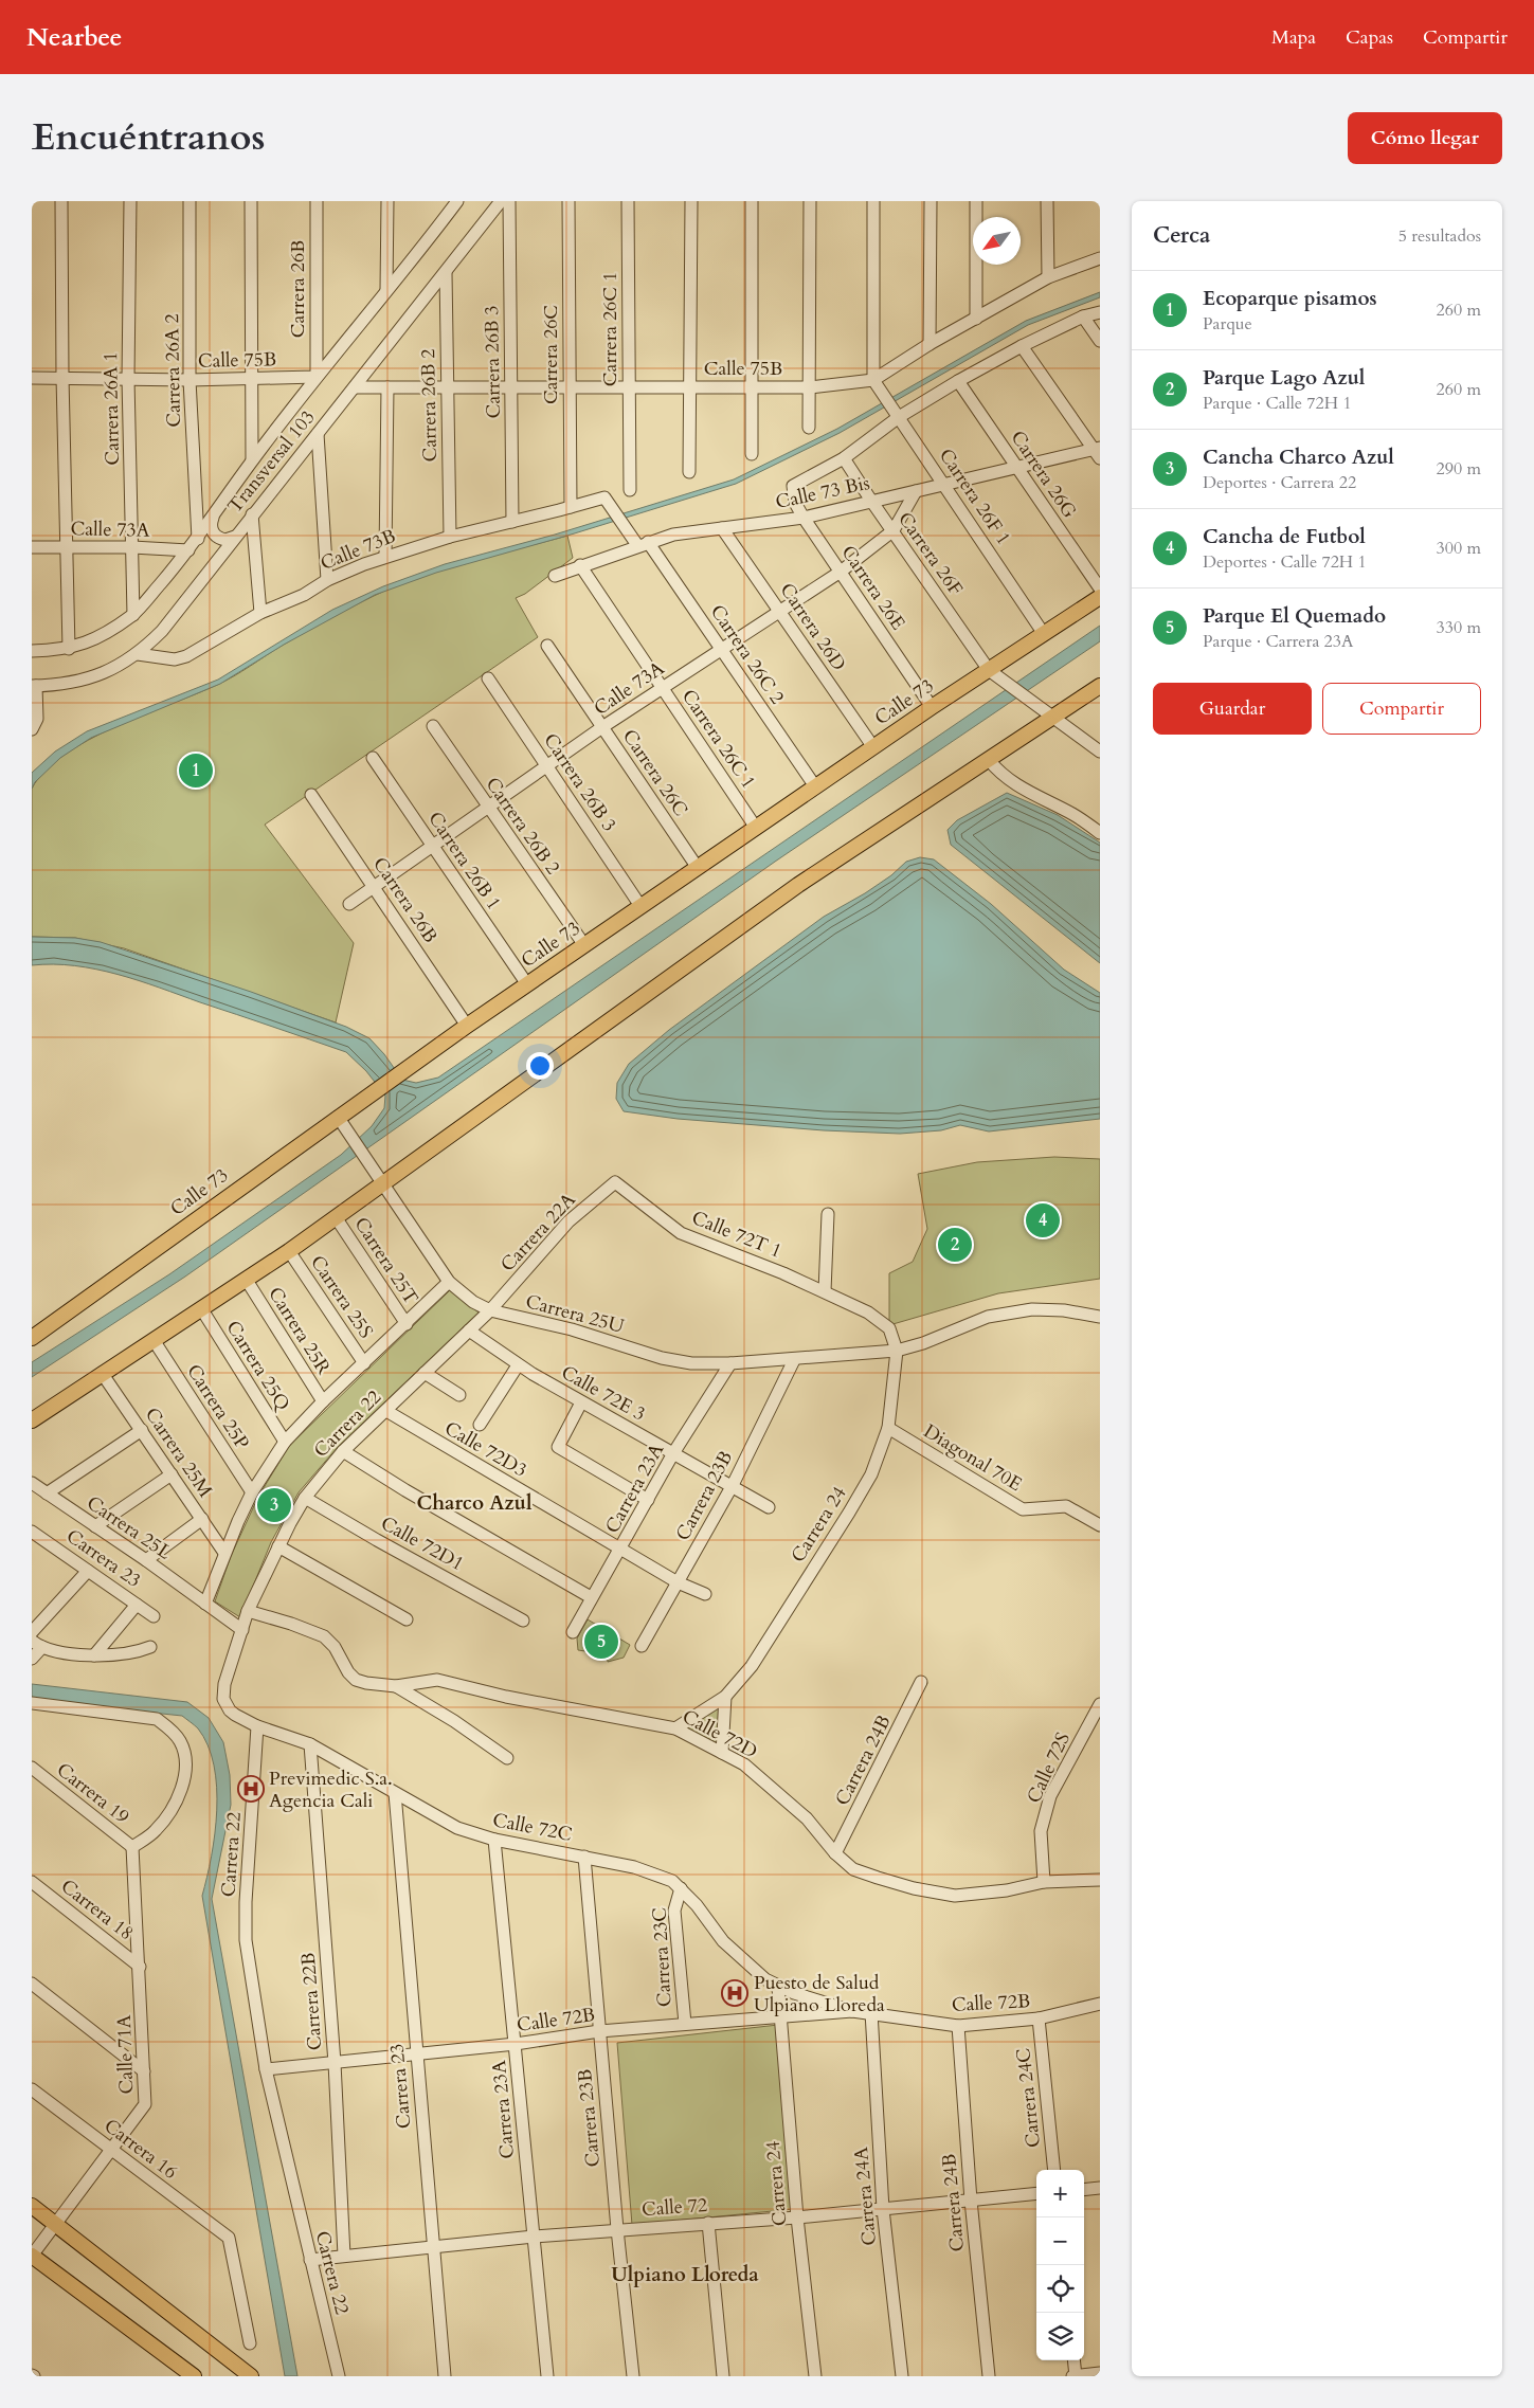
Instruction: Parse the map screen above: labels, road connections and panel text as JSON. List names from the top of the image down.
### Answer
{
  "streets": {
    "main road": ["Calle 73"],
    "street": [
      "Carrera 26B",
      "Carrera 26C 1",
      "Carrera 26C",
      "Calle 75B",
      "Carrera 26B 3",
      "Carrera 26A 2",
      "Carrera 26B 2",
      "Carrera 26A 1",
      "Transversal 103",
      "Carrera 26G",
      "Calle 73 Bis",
      "Carrera 26F 1",
      "Calle 73A",
      "Calle 73B",
      "Carrera 26F",
      "Carrera 26E",
      "Carrera 26D",
      "Carrera 26C 2",
      "Carrera 26B 1",
      "Carrera 22A",
      "Calle 72T 1",
      "Carrera 25T",
      "Carrera 25S",
      "Carrera 25U",
      "Carrera 25R",
      "Carrera 25Q",
      "Calle 72E 3",
      "Carrera 25P",
      "Carrera 22",
      "Calle 72D3",
      "Carrera 25M",
      "Diagonal 70E",
      "Carrera 23A",
      "Carrera 23B",
      "Carrera 24",
      "Carrera 25L",
      "Calle 72D1",
      "Carrera 23",
      "Calle 72D",
      "Carrera 24B",
      "Calle 72S",
      "Carrera 19",
      "Calle 72C",
      "Carrera 18",
      "Carrera 23C",
      "Carrera 22B",
      "Calle 72B",
      "Calle 71A",
      "Carrera 24C",
      "Carrera 16",
      "Carrera 24A",
      "Calle 72"
    ]
  },
  "crossings": [
    ["Carrera 26B", "Calle 75B"],
    ["Carrera 26B", "Transversal 103"],
    ["Carrera 26B", "Calle 73A"],
    ["Carrera 26B", "Calle 73"],
    ["Carrera 26C 1", "Calle 75B"],
    ["Carrera 26C 1", "Calle 73 Bis"],
    ["Carrera 26C 1", "Calle 73A"],
    ["Carrera 26C 1", "Calle 73"],
    ["Carrera 26C", "Calle 75B"],
    ["Carrera 26C", "Calle 73A"],
    ["Carrera 26C", "Calle 73B"],
    ["Carrera 26C", "Calle 73"],
    ["Calle 75B", "Carrera 26B 3"],
    ["Calle 75B", "Carrera 26A 2"],
    ["Calle 75B", "Carrera 26B 2"],
    ["Calle 75B", "Carrera 26A 1"],
    ["Calle 75B", "Transversal 103"],
    ["Calle 75B", "Carrera 26F 1"],
    ["Carrera 26B 3", "Calle 73A"],
    ["Carrera 26B 3", "Calle 73B"],
    ["Carrera 26B 3", "Calle 73"],
    ["Carrera 26A 2", "Transversal 103"],
    ["Carrera 26B 2", "Transversal 103"],
    ["Carrera 26B 2", "Calle 73A"],
    ["Carrera 26B 2", "Calle 73B"],
    ["Carrera 26B 2", "Calle 73"],
    ["Carrera 26A 1", "Transversal 103"],
    ["Carrera 26A 1", "Calle 73A"],
    ["Transversal 103", "Calle 73A"],
    ["Transversal 103", "Calle 73B"],
    ["Carrera 26G", "Calle 73 Bis"],
    ["Calle 73 Bis", "Carrera 26F 1"],
    ["Calle 73 Bis", "Calle 73A"],
    ["Calle 73 Bis", "Carrera 26F"],
    ["Calle 73 Bis", "Carrera 26E"],
    ["Calle 73 Bis", "Carrera 26D"],
    ["Calle 73 Bis", "Carrera 26C 2"],
    ["Carrera 26F 1", "Calle 73"],
    ["Calle 73A", "Carrera 26F"],
    ["Calle 73A", "Carrera 26E"],
    ["Calle 73A", "Carrera 26D"],
    ["Calle 73A", "Carrera 26C 2"],
    ["Calle 73A", "Carrera 26B 1"],
    ["Calle 73B", "Carrera 26C 2"],
    ["Carrera 26F", "Carrera 26E"],
    ["Carrera 26F", "Calle 73"],
    ["Carrera 26E", "Calle 73"],
    ["Carrera 26D", "Calle 73"],
    ["Carrera 26C 2", "Calle 73"],
    ["Calle 73", "Carrera 26B 1"],
    ["Calle 73", "Carrera 25U"],
    ["Carrera 22A", "Calle 72T 1"],
    ["Carrera 22A", "Carrera 25U"],
    ["Carrera 22A", "Carrera 22"],
    ["Calle 72T 1", "Carrera 25U"],
    ["Calle 72T 1", "Carrera 24"],
    ["Carrera 25T", "Carrera 22"],
    ["Carrera 25S", "Carrera 22"],
    ["Carrera 25U", "Carrera 22"],
    ["Carrera 25U", "Carrera 23A"],
    ["Carrera 25U", "Carrera 23B"],
    ["Carrera 25U", "Carrera 24"],
    ["Carrera 25R", "Carrera 22"],
    ["Carrera 25Q", "Carrera 22"],
    ["Calle 72E 3", "Carrera 22"],
    ["Calle 72E 3", "Carrera 23A"],
    ["Calle 72E 3", "Carrera 23B"],
    ["Carrera 25P", "Carrera 22"],
    ["Carrera 22", "Calle 72D3"],
    ["Carrera 22", "Carrera 25M"],
    ["Carrera 22", "Carrera 25L"],
    ["Carrera 22", "Calle 72D1"],
    ["Carrera 22", "Calle 72D"],
    ["Carrera 22", "Calle 72C"],
    ["Carrera 22", "Calle 72B"],
    ["Carrera 22", "Calle 72"],
    ["Calle 72D3", "Carrera 23A"],
    ["Calle 72D3", "Carrera 23B"],
    ["Diagonal 70E", "Carrera 24"],
    ["Carrera 23A", "Calle 72C"],
    ["Carrera 23A", "Calle 72B"],
    ["Carrera 23A", "Calle 72"],
    ["Carrera 23B", "Calle 72C"],
    ["Carrera 23B", "Calle 72B"],
    ["Carrera 23B", "Calle 72"],
    ["Carrera 24", "Calle 72D"],
    ["Carrera 24", "Calle 72C"],
    ["Carrera 24", "Calle 72B"],
    ["Carrera 24", "Calle 72"],
    ["Carrera 23", "Calle 72C"],
    ["Carrera 23", "Calle 72B"],
    ["Carrera 23", "Calle 72"],
    ["Calle 72D", "Carrera 24B"],
    ["Calle 72D", "Calle 72S"],
    ["Carrera 24B", "Calle 72B"],
    ["Carrera 24B", "Calle 72"],
    ["Carrera 19", "Calle 71A"],
    ["Calle 72C", "Carrera 23C"],
    ["Calle 72C", "Carrera 22B"],
    ["Calle 72C", "Calle 72B"],
    ["Carrera 18", "Calle 71A"],
    ["Carrera 23C", "Calle 72B"],
    ["Carrera 22B", "Calle 72B"],
    ["Carrera 22B", "Calle 72"],
    ["Calle 72B", "Carrera 24C"],
    ["Calle 72B", "Carrera 24A"],
    ["Calle 71A", "Carrera 16"],
    ["Carrera 24A", "Calle 72"]
  ],
  "districts": ["Charco Azul", "Ulpiano Lloreda"],
  "places": {
    "hospital": ["Previmedic S.a. Agencia Cali", "Puesto de Salud Ulpiano Lloreda"]
  },
  "north": "bottom left",
  "page": {
    "header": "Nearbee",
    "nav": ["Mapa", "Capas", "Compartir"],
    "title": "Encuéntranos",
    "buttons": [
      "Cómo llegar",
      ["Guardar", "Compartir"]
    ],
    "heading": ["Cerca", "5 resultados"],
    "list": [
      {
        "mark": "1",
        "name": "Ecoparque pisamos",
        "note": "Parque",
        "value": "260 m"
      },
      {
        "mark": "2",
        "name": "Parque Lago Azul",
        "note": "Parque · Calle 72H 1",
        "value": "260 m"
      },
      {
        "mark": "3",
        "name": "Cancha Charco Azul",
        "note": "Deportes · Carrera 22",
        "value": "290 m"
      },
      {
        "mark": "4",
        "name": "Cancha de Futbol",
        "note": "Deportes · Calle 72H 1",
        "value": "300 m"
      },
      {
        "mark": "5",
        "name": "Parque El Quemado",
        "note": "Parque · Carrera 23A",
        "value": "330 m"
      }
    ],
    "pins": [
      "1",
      "4",
      "2",
      "3",
      "5"
    ],
    "map_buttons": ["+", "−"]
  }
}
